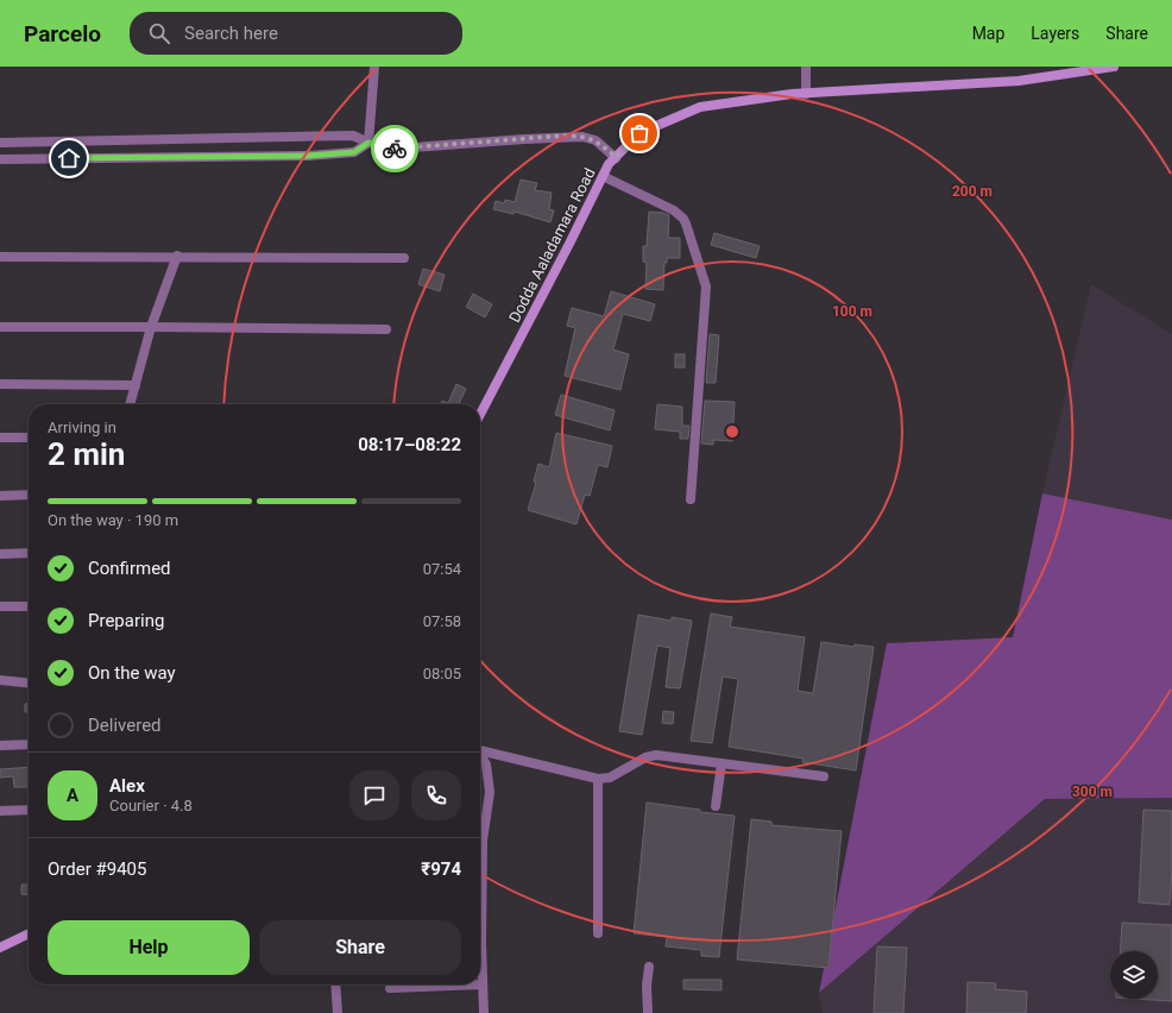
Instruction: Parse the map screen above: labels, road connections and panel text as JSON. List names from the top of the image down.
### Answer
{
  "streets": {
    "main road": ["Dodda Aaladamara Road"]
  },
  "page": {
    "header": "Parcelo",
    "search": "Search here",
    "nav": ["Map", "Layers", "Share"],
    "heading": ["2 min", "Arriving in", "08:17–08:22"],
    "panel": [
      "Alex",
      "Courier · 4.8",
      "Order #9405",
      "₹974"
    ],
    "bar": "On the way · 190 m",
    "list": [
      ["Confirmed", "07:54"],
      ["Preparing", "07:58"],
      ["On the way", "08:05"],
      "Delivered"
    ],
    "round": "A",
    "buttons": ["Help", "Share"]
  },
  "rings": ["200 m", "100 m", "300 m"]
}
